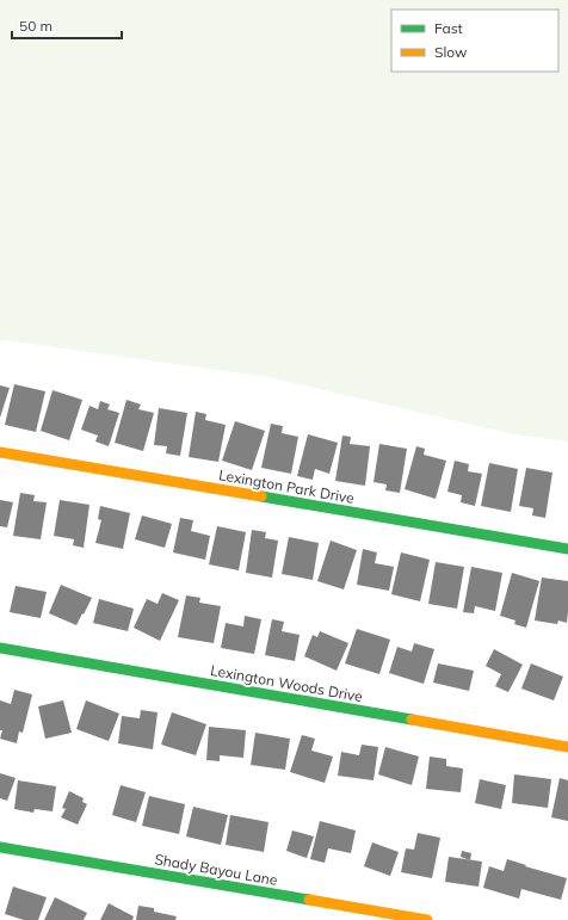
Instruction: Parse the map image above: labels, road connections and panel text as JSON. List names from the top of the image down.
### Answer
{
  "streets": {
    "street": ["Lexington Park Drive", "Lexington Woods Drive", "Shady Bayou Lane"]
  },
  "legend": ["Fast", "Slow"],
  "scale_bar": "50 m"
}
